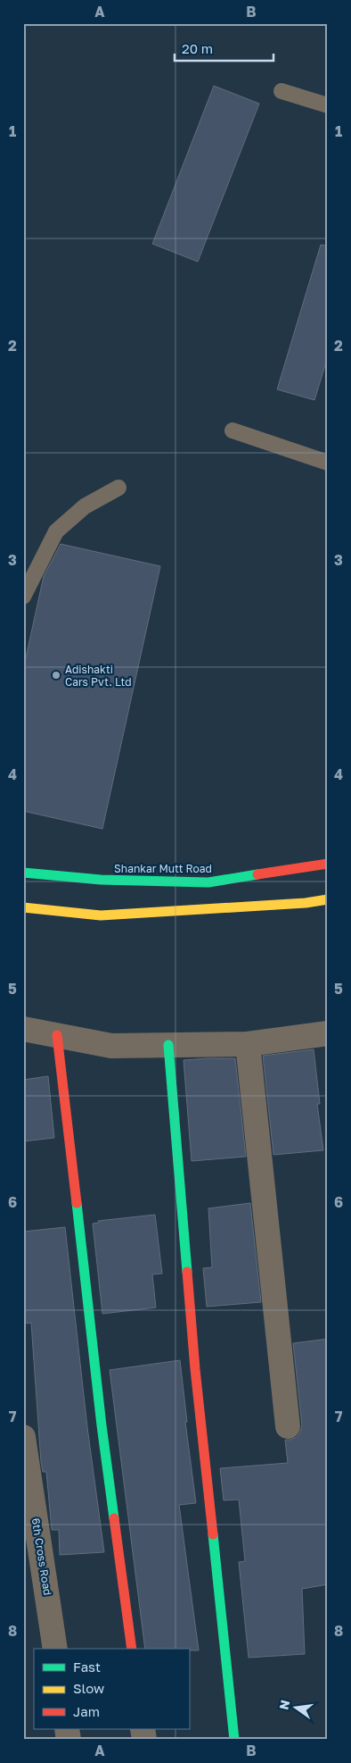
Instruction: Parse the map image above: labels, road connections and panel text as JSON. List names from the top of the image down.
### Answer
{
  "streets": {
    "street": ["Shankar Mutt Road", "6th Cross Road"]
  },
  "places": ["Adishakti Cars Pvt. Ltd"],
  "legend": ["Fast", "Slow", "Jam"],
  "scale_bar": "20 m",
  "north": "left",
  "grid": {
    "columns": ["A", "B"],
    "rows": [
      "1",
      "2",
      "3",
      "4",
      "5",
      "6",
      "7",
      "8"
    ]
  }
}
